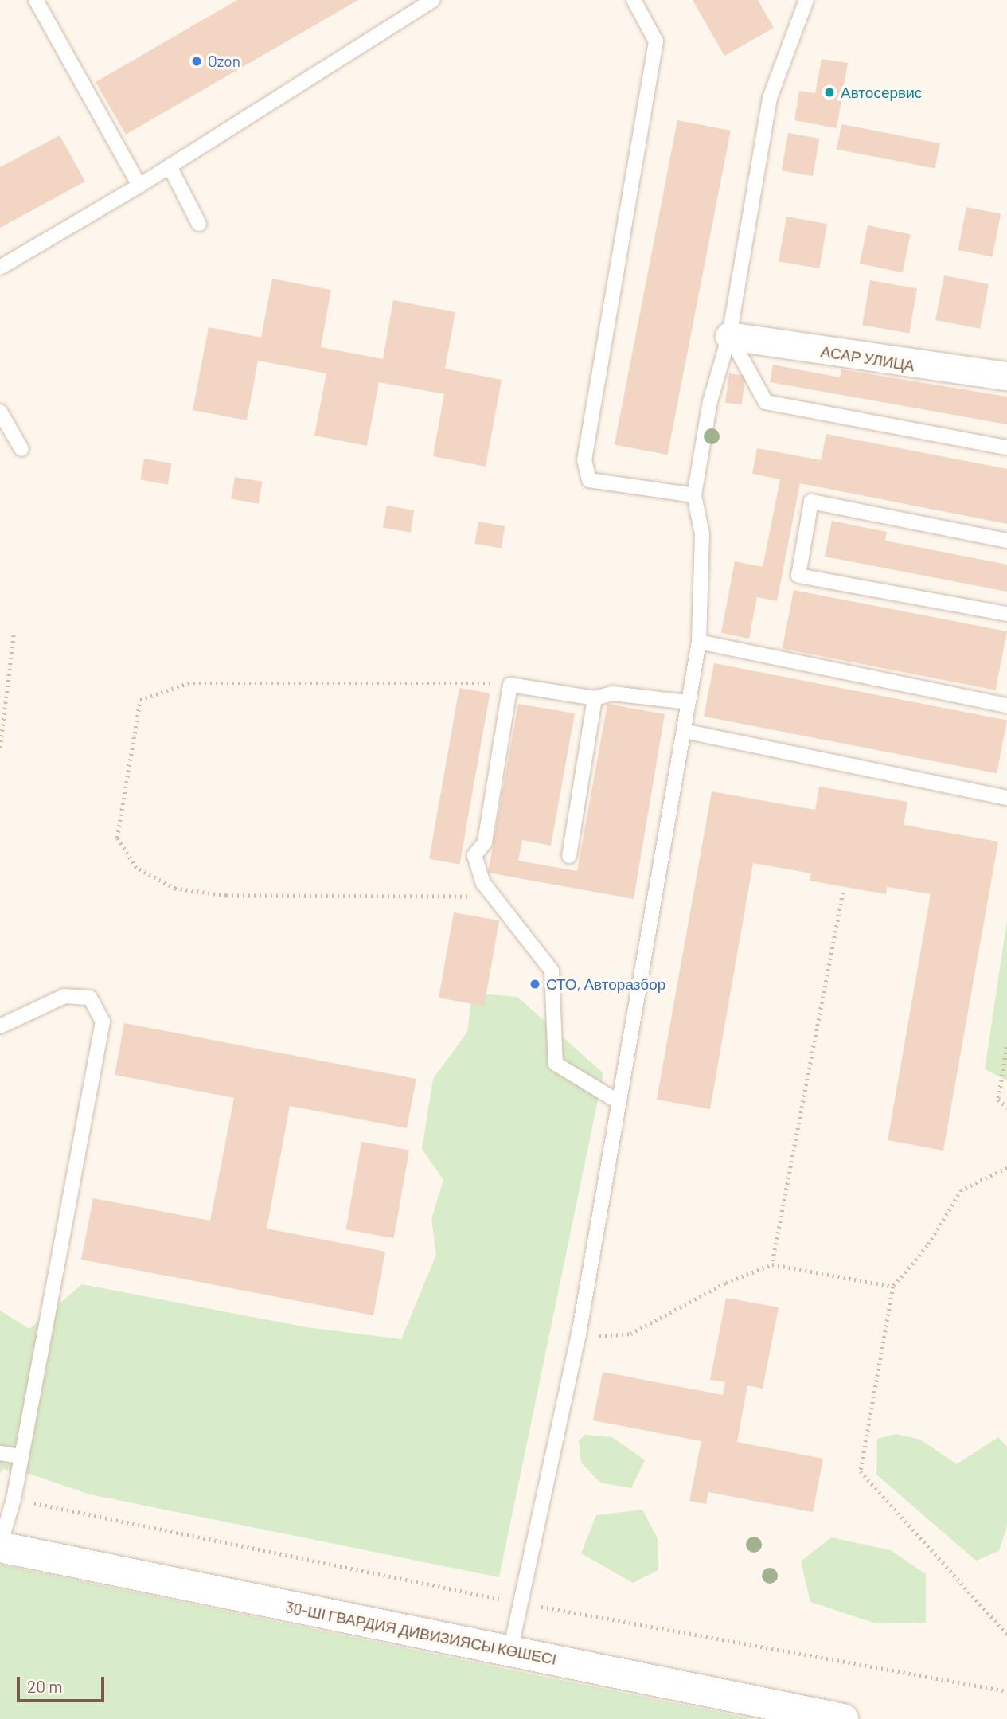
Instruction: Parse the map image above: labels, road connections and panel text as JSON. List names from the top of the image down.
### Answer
{
  "streets": {
    "street": ["АСАР УЛИЦА", "30-ШІ ГВАРДИЯ ДИВИЗИЯСЫ КӨШЕСІ"]
  },
  "places": ["Ozon", "Автосервис", "СТО, Авторазбор"],
  "scale_bar": "20 m"
}
